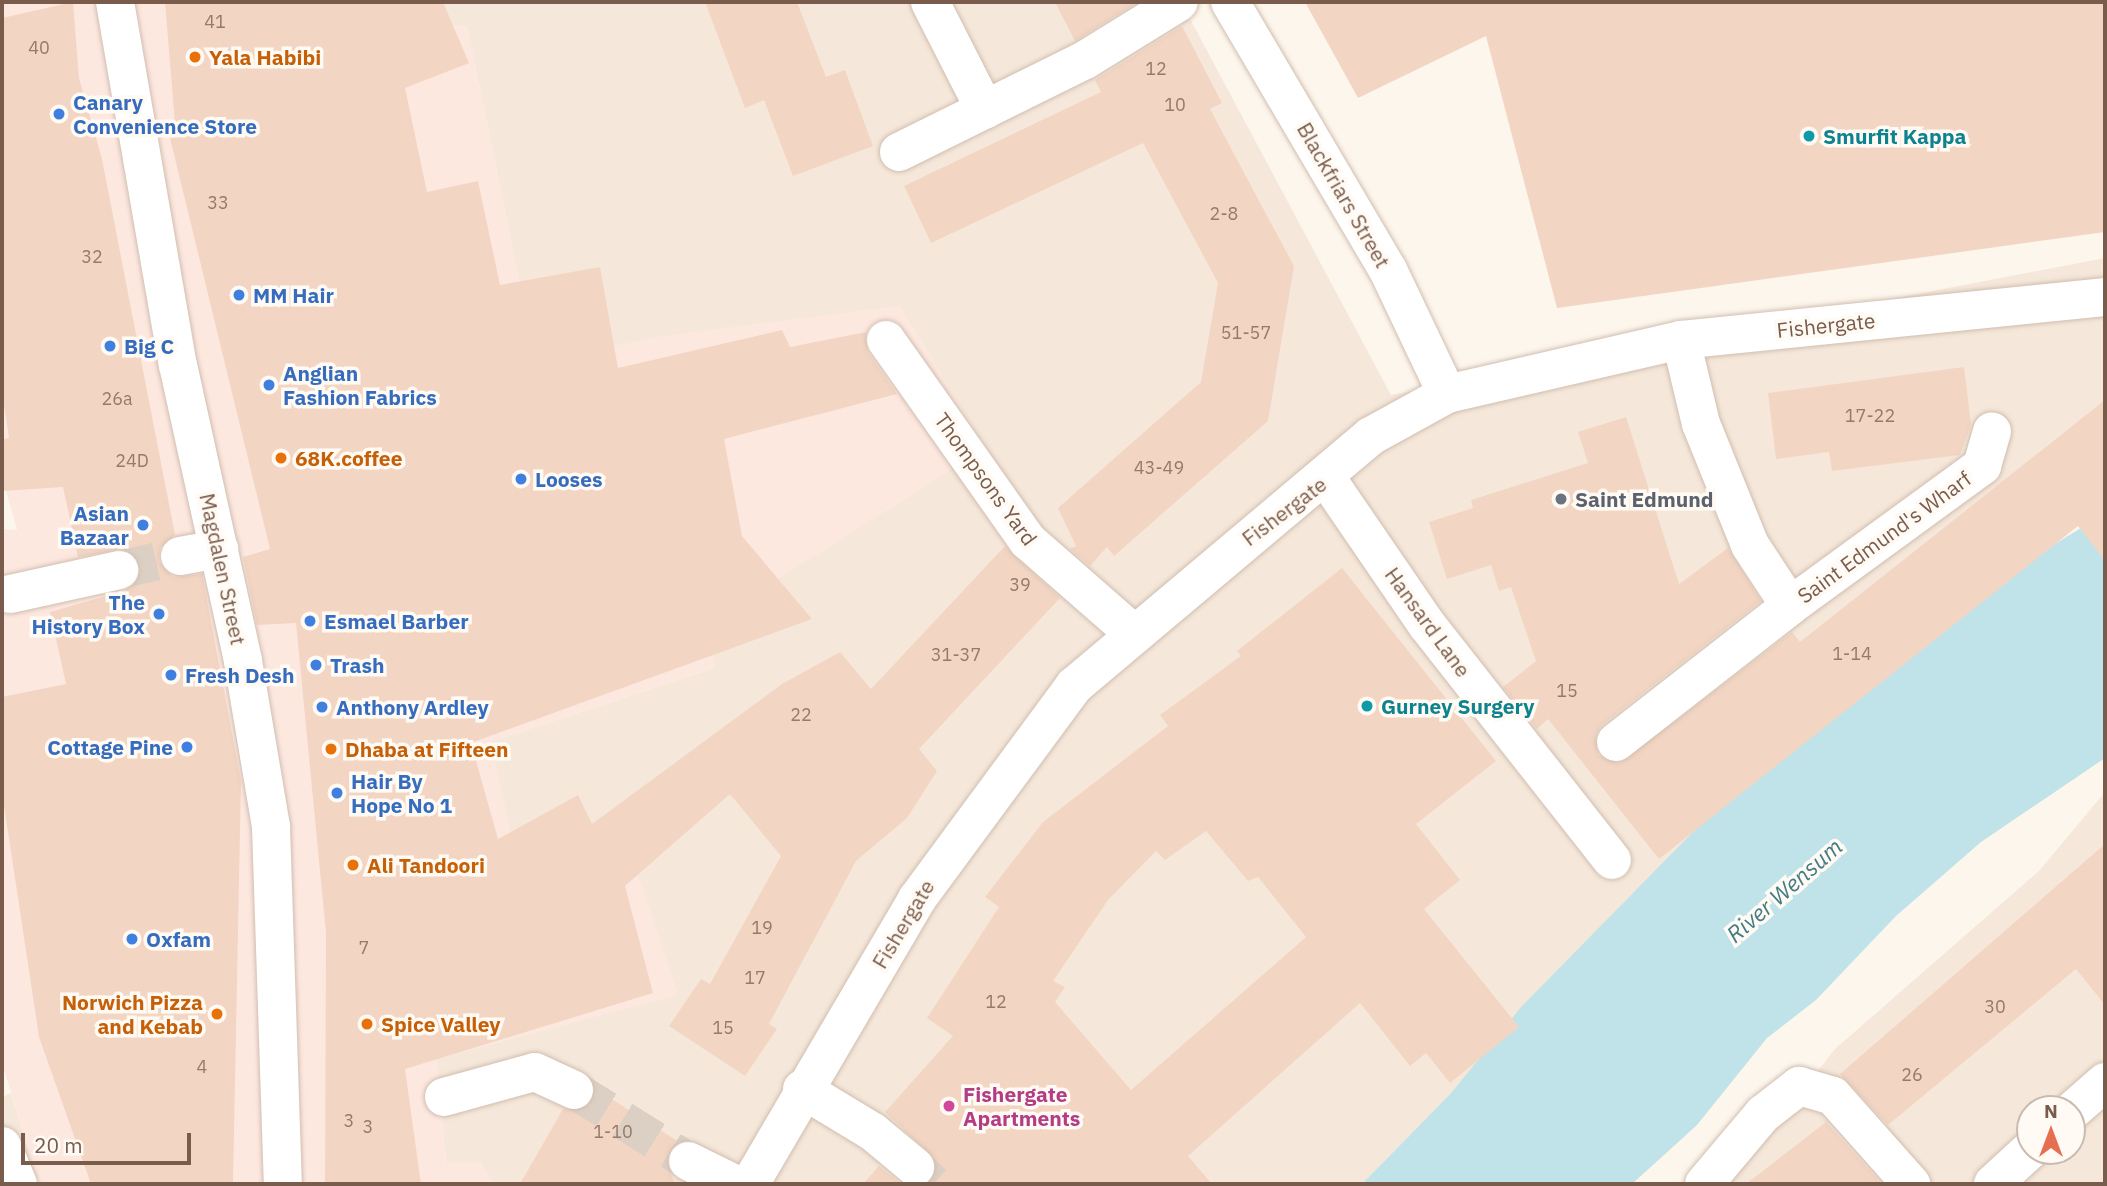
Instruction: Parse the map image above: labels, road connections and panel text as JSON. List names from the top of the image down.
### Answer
{
  "streets": {
    "street": [
      "Blackfriars Street",
      "Fishergate",
      "Thompsons Yard",
      "Saint Edmund's Wharf",
      "Magdalen Street",
      "Hansard Lane"
    ]
  },
  "crossings": [
    ["Blackfriars Street", "Fishergate"],
    ["Fishergate", "Thompsons Yard"],
    ["Fishergate", "Saint Edmund's Wharf"],
    ["Fishergate", "Hansard Lane"]
  ],
  "water": ["River Wensum"],
  "places": [
    "Yala Habibi",
    "Canary Convenience Store",
    "Smurfit Kappa",
    "MM Hair",
    "Big C",
    "Anglian Fashion Fabrics",
    "68K.coffee",
    "Looses",
    "Saint Edmund",
    "Asian Bazaar",
    "The History Box",
    "Esmael Barber",
    "Trash",
    "Fresh Desh",
    "Gurney Surgery",
    "Anthony Ardley",
    "Cottage Pine",
    "Dhaba at Fifteen",
    "Hair By Hope No 1",
    "Ali Tandoori",
    "Oxfam",
    "Norwich Pizza and Kebab",
    "Spice Valley",
    "Fishergate Apartments"
  ],
  "house_numbers": [
    "41",
    "40",
    "12",
    "10",
    "33",
    "2-8",
    "32",
    "51-57",
    "26a",
    "17-22",
    "24D",
    "43-49",
    "39",
    "1-14",
    "31-37",
    "15",
    "22",
    "19",
    "7",
    "17",
    "12",
    "30",
    "15",
    "4",
    "26",
    "3",
    "3",
    "1-10"
  ],
  "scale_bar": "20 m",
  "north": "top"
}
